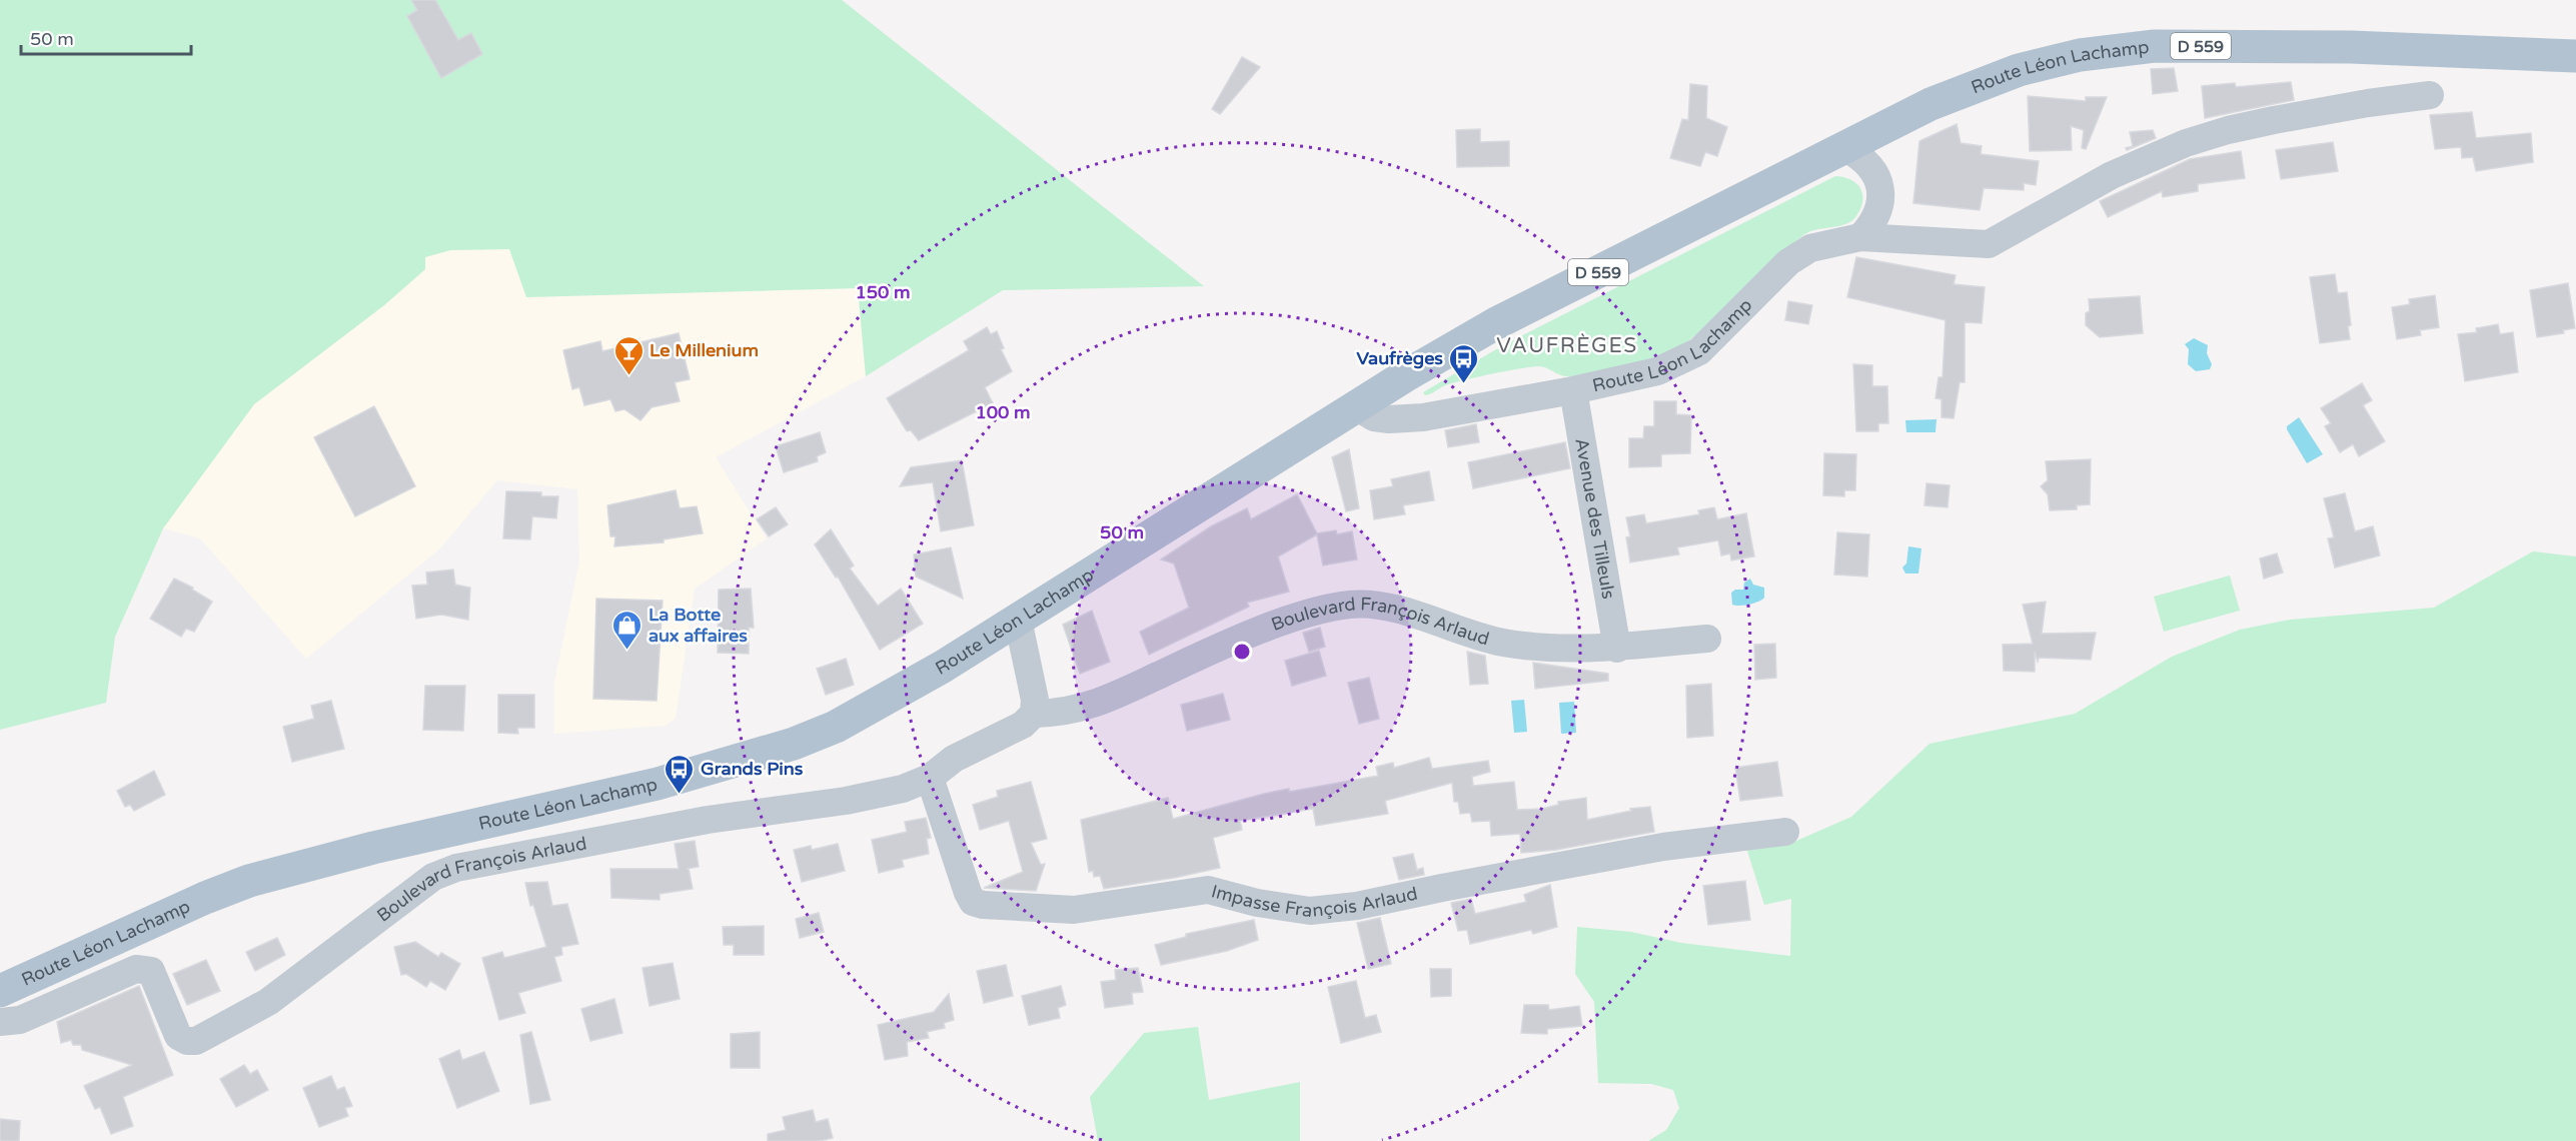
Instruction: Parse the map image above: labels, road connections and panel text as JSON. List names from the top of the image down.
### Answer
{
  "streets": {
    "main road": ["D 559", "Route Léon Lachamp"],
    "street": ["Avenue des Tilleuls", "Boulevard François Arlaud", "Impasse François Arlaud"]
  },
  "crossings": [
    ["Route Léon Lachamp", "Avenue des Tilleuls"],
    ["Avenue des Tilleuls", "Boulevard François Arlaud"],
    ["Boulevard François Arlaud", "Impasse François Arlaud"]
  ],
  "districts": ["VAUFRÈGES"],
  "places": {
    "bar": ["Le Millenium"],
    "bus stop": ["Vaufrèges", "Grands Pins"],
    "shop": ["La Botte aux affaires"]
  },
  "scale_bar": "50 m",
  "rings": ["150 m", "100 m", "50 m"]
}
